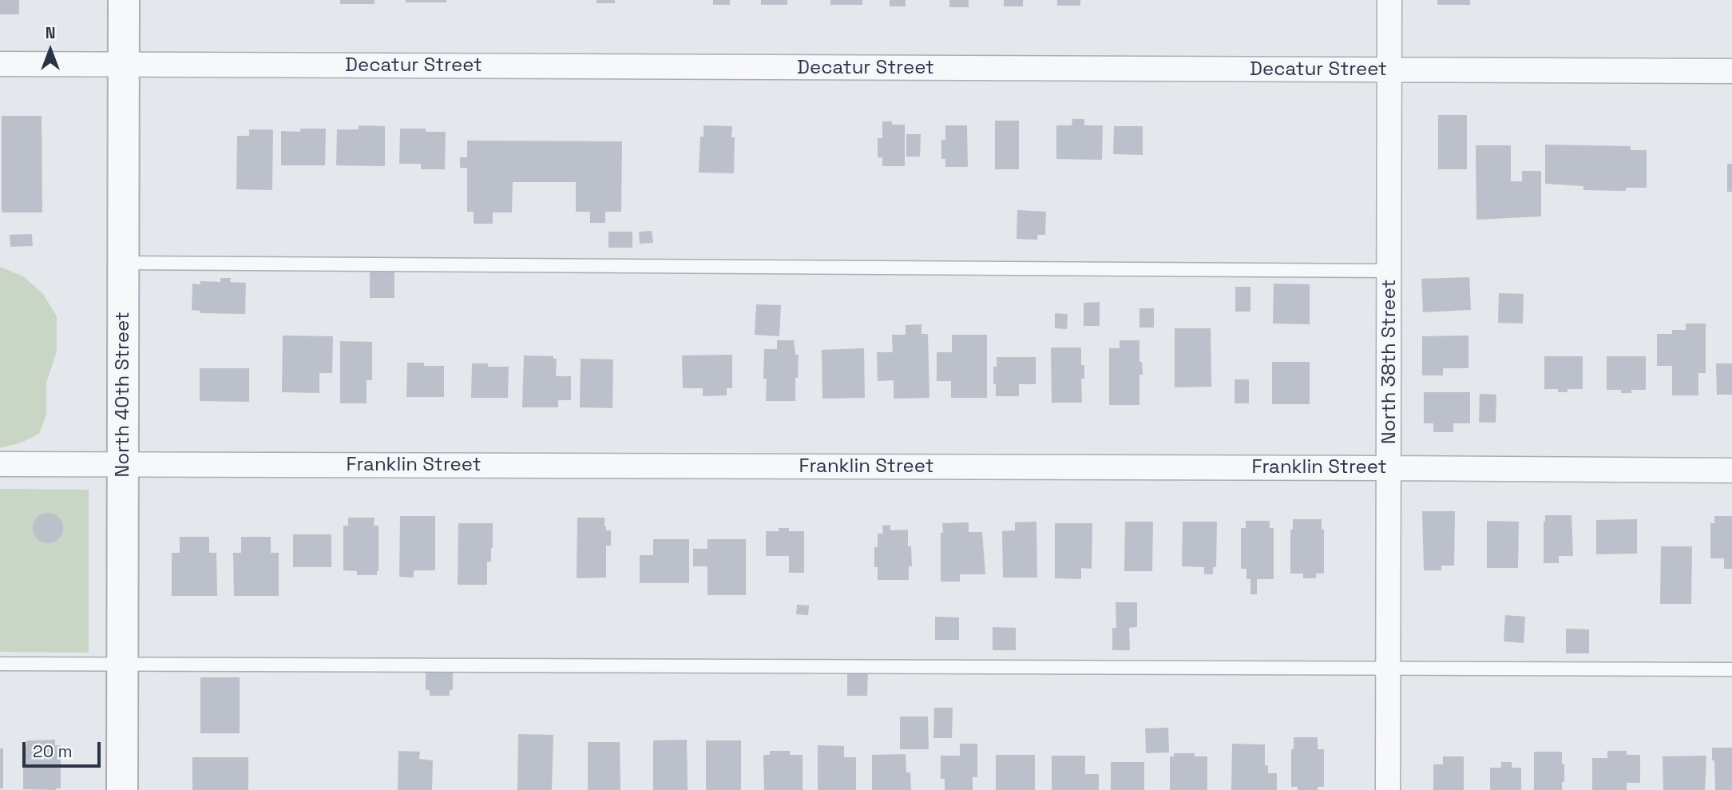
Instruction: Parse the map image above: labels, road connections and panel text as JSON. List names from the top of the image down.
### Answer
{
  "streets": {
    "street": [
      "Decatur Street",
      "North 38th Street",
      "North 40th Street",
      "Franklin Street"
    ]
  },
  "crossings": [
    ["Decatur Street", "North 38th Street"],
    ["Decatur Street", "North 40th Street"],
    ["North 38th Street", "Franklin Street"],
    ["North 40th Street", "Franklin Street"]
  ],
  "scale_bar": "20 m",
  "north": "top"
}
